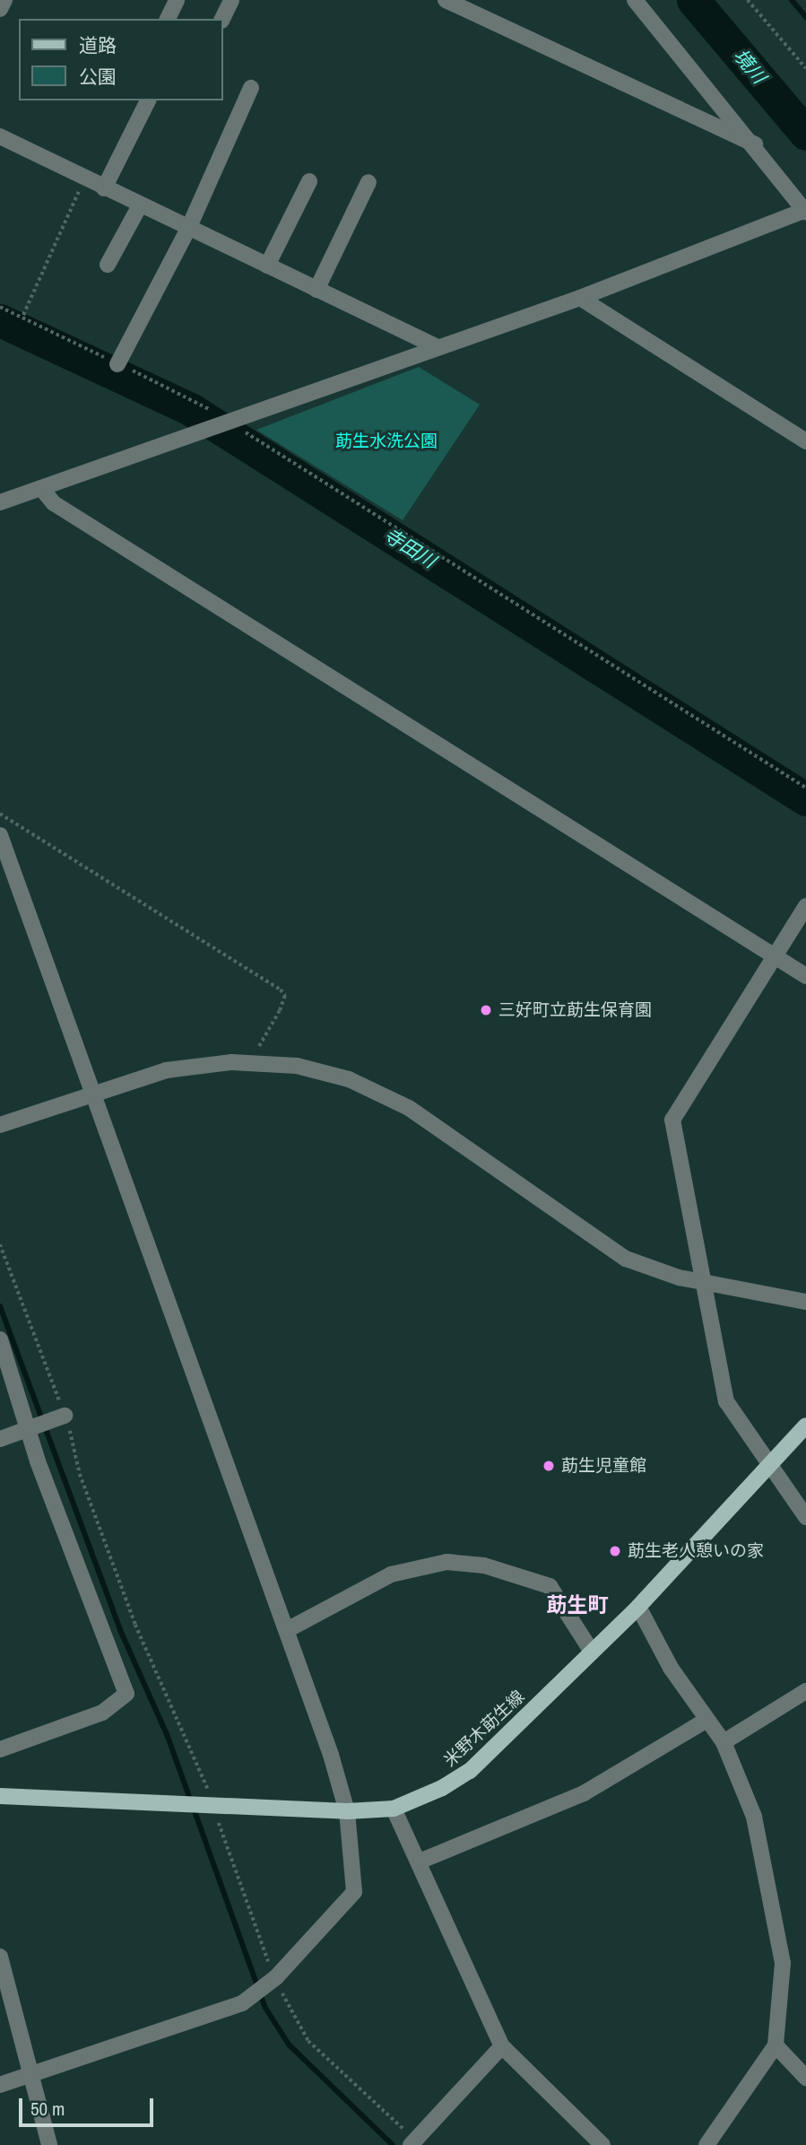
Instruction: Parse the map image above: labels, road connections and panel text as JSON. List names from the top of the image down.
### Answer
{
  "streets": {
    "main road": ["米野木莇生線"]
  },
  "districts": ["莇生町"],
  "water": ["境川", "寺田川"],
  "parks": ["莇生水洗公園"],
  "places": ["三好町立莇生保育園", "莇生児童館", "莇生老人憩いの家"],
  "legend": ["道路", "公園"],
  "scale_bar": "50 m"
}
